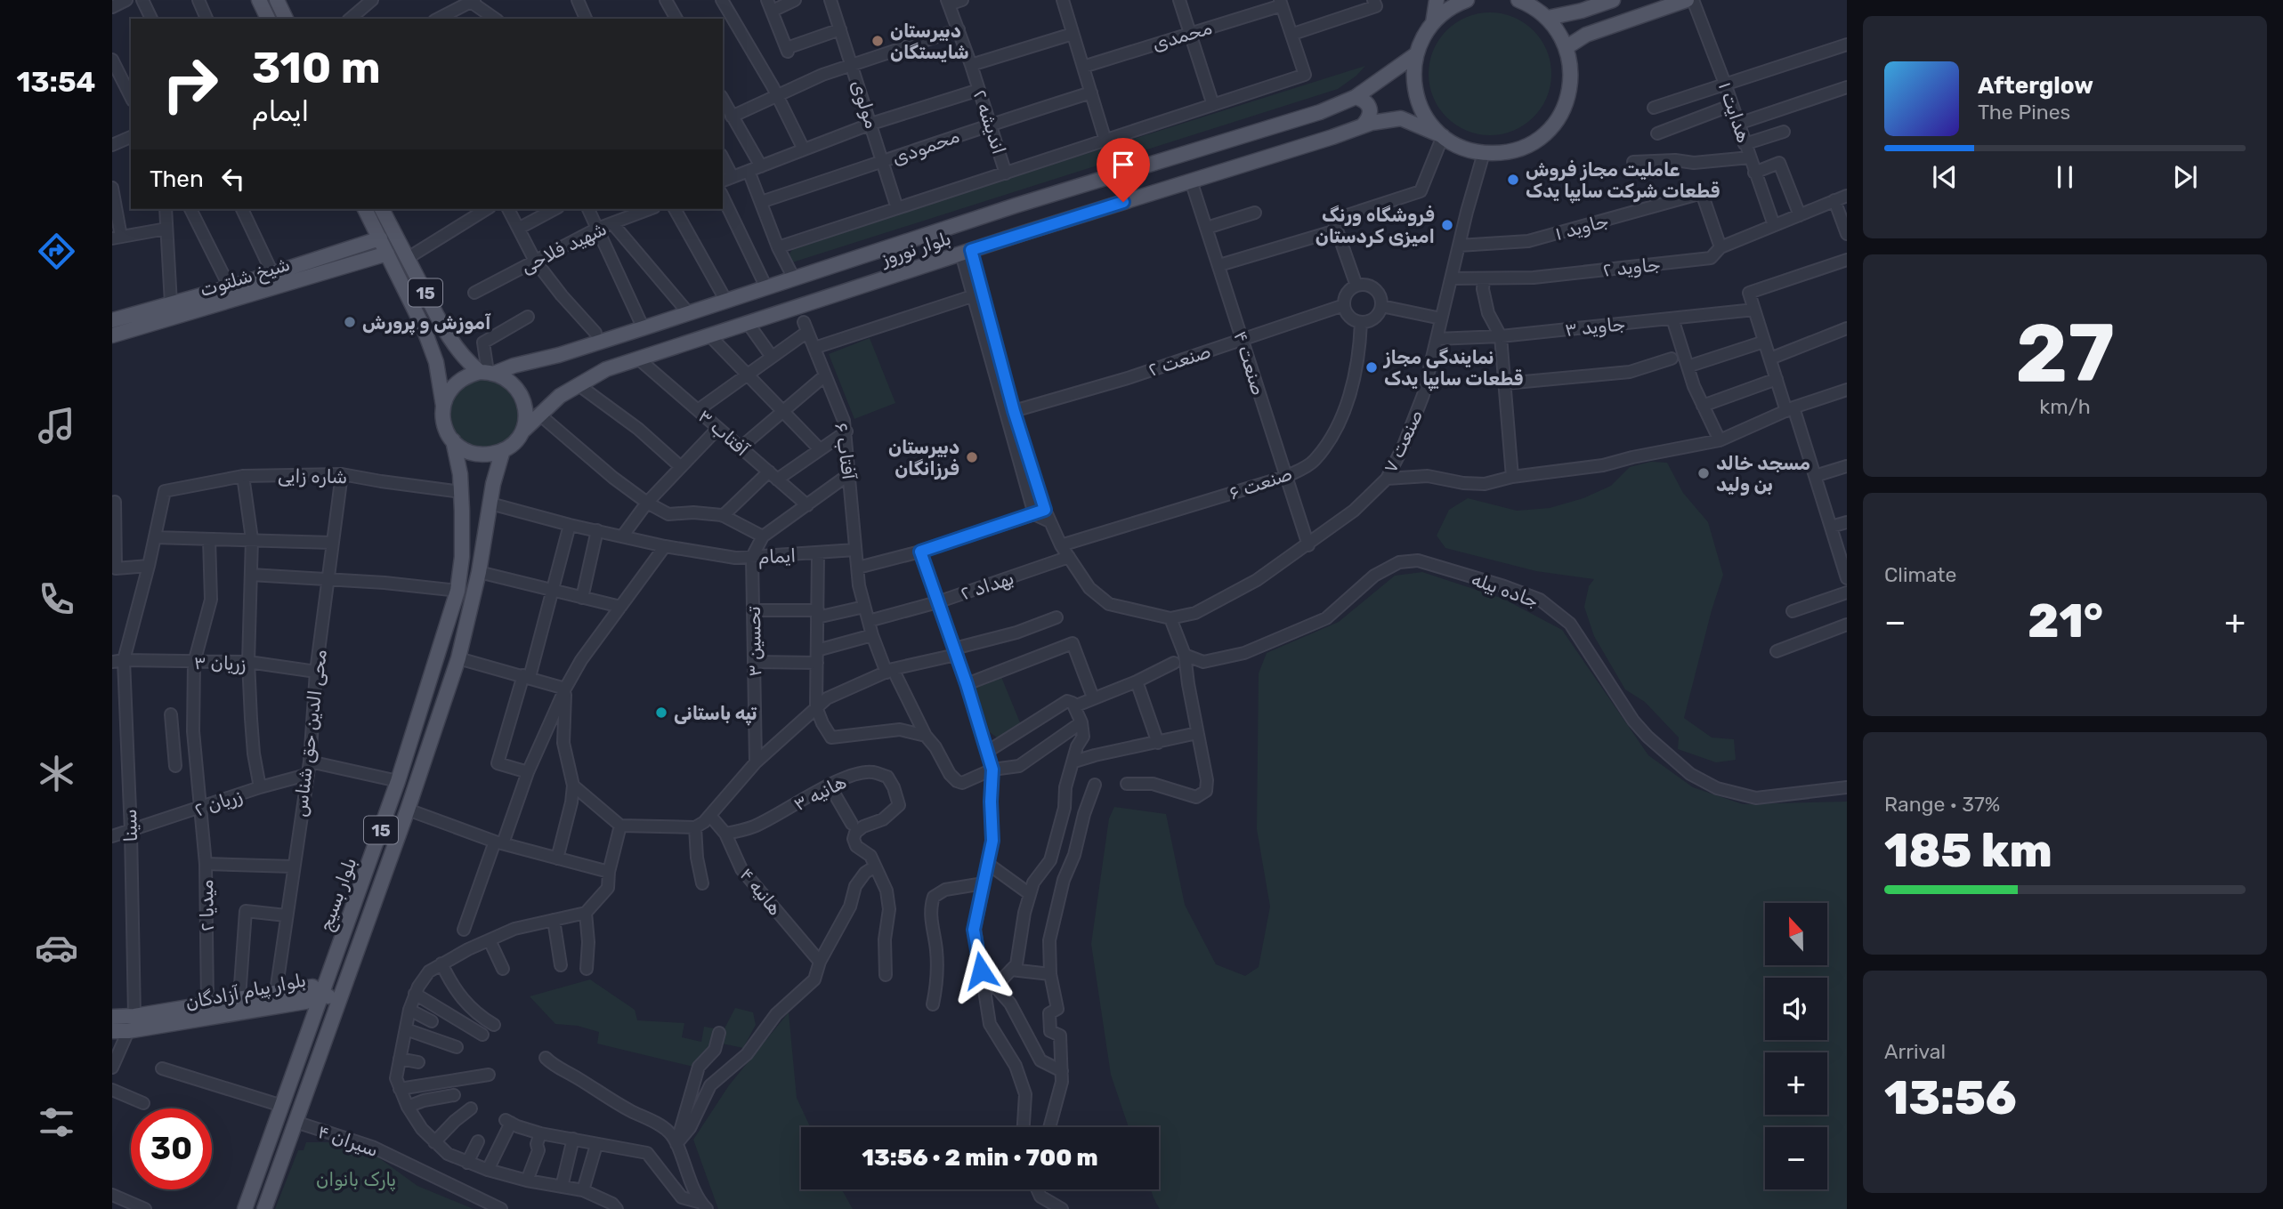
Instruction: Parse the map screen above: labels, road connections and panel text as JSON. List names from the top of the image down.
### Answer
{
  "streets": {
    "main road": [
      "بلوار نوروز",
      "شیخ شلتوت",
      "15",
      "بلوار بسیج",
      "بلوار پیام آزادگان"
    ],
    "street": [
      "محمدی",
      "مولوی",
      "هدایت ۱",
      "اندیشه ۲",
      "محمودی",
      "جاوید ۱",
      "شهید فلاحی",
      "جاوید ۲",
      "جاوید ۳",
      "صنعت ۲",
      "صنعت ۴",
      "آفتاب ۳",
      "صنعت ۷",
      "آفتاب ۶",
      "شاره زایی",
      "صنعت ۶",
      "ایمام",
      "بهداد ۲",
      "جاده بیله",
      "تحسین ۳",
      "زریان ۳",
      "محی الدین حق شناس",
      "هانیه ۳",
      "زریان ۲",
      "سینا",
      "هانیه ۴",
      "میدیا ۲",
      "سیران ۴"
    ]
  },
  "crossings": [
    ["مولوی", "محمودی"],
    ["هدایت ۱", "جاوید ۲"],
    ["اندیشه ۲", "محمودی"],
    ["جاوید ۱", "جاوید ۲"],
    ["جاوید ۱", "صنعت ۷"],
    ["بلوار نوروز", "15"],
    ["بلوار نوروز", "صنعت ۴"],
    ["بلوار نوروز", "آفتاب ۳"],
    ["بلوار نوروز", "صنعت ۷"],
    ["بلوار نوروز", "بلوار بسیج"],
    ["جاوید ۲", "صنعت ۷"],
    ["شیخ شلتوت", "15"],
    ["15", "بلوار بسیج"],
    ["جاوید ۳", "صنعت ۷"],
    ["صنعت ۲", "صنعت ۴"],
    ["صنعت ۲", "صنعت ۶"],
    ["صنعت ۴", "صنعت ۷"],
    ["صنعت ۴", "صنعت ۶"],
    ["آفتاب ۶", "ایمام"],
    ["شاره زایی", "محی الدین حق شناس"],
    ["شاره زایی", "سینا"],
    ["شاره زایی", "بلوار بسیج"],
    ["ایمام", "تحسین ۳"],
    ["ایمام", "بلوار بسیج"],
    ["زریان ۳", "محی الدین حق شناس"],
    ["زریان ۳", "سینا"],
    ["زریان ۳", "میدیا ۲"],
    ["محی الدین حق شناس", "زریان ۲"],
    ["محی الدین حق شناس", "بلوار پیام آزادگان"],
    ["هانیه ۳", "هانیه ۴"],
    ["زریان ۲", "سینا"],
    ["زریان ۲", "میدیا ۲"],
    ["سینا", "بلوار پیام آزادگان"],
    ["بلوار بسیج", "بلوار پیام آزادگان"],
    ["بلوار بسیج", "سیران ۴"],
    ["میدیا ۲", "بلوار پیام آزادگان"]
  ],
  "parks": ["پارک بانوان"],
  "places": [
    "دبیرستان شایستگان",
    "عاملیت مجاز فروش قطعات شرکت سایپا یدک",
    "فروشگاه ورنگ امیزی کردستان",
    "آموزش و پرورش",
    "نمایندگی مجاز قطعات سایپا یدک",
    "دبیرستان فرزانگان",
    "مسجد خالد بن ولید",
    "تپه باستانی"
  ],
  "north": "top",
  "page": {
    "tabs": "13:54",
    "turn": ["310 m", "ایمام"],
    "song": ["Afterglow", "The Pines"],
    "then": "Then",
    "tile": [
      ["27", "km/h"],
      "Climate",
      ["Range · 37%", "185 km"],
      ["Arrival", "13:56"]
    ],
    "heat": ["−", "21°", "+"],
    "map_buttons": ["+", "−"],
    "limit": "30",
    "trip": "13:56 · 2 min · 700 m"
  }
}
